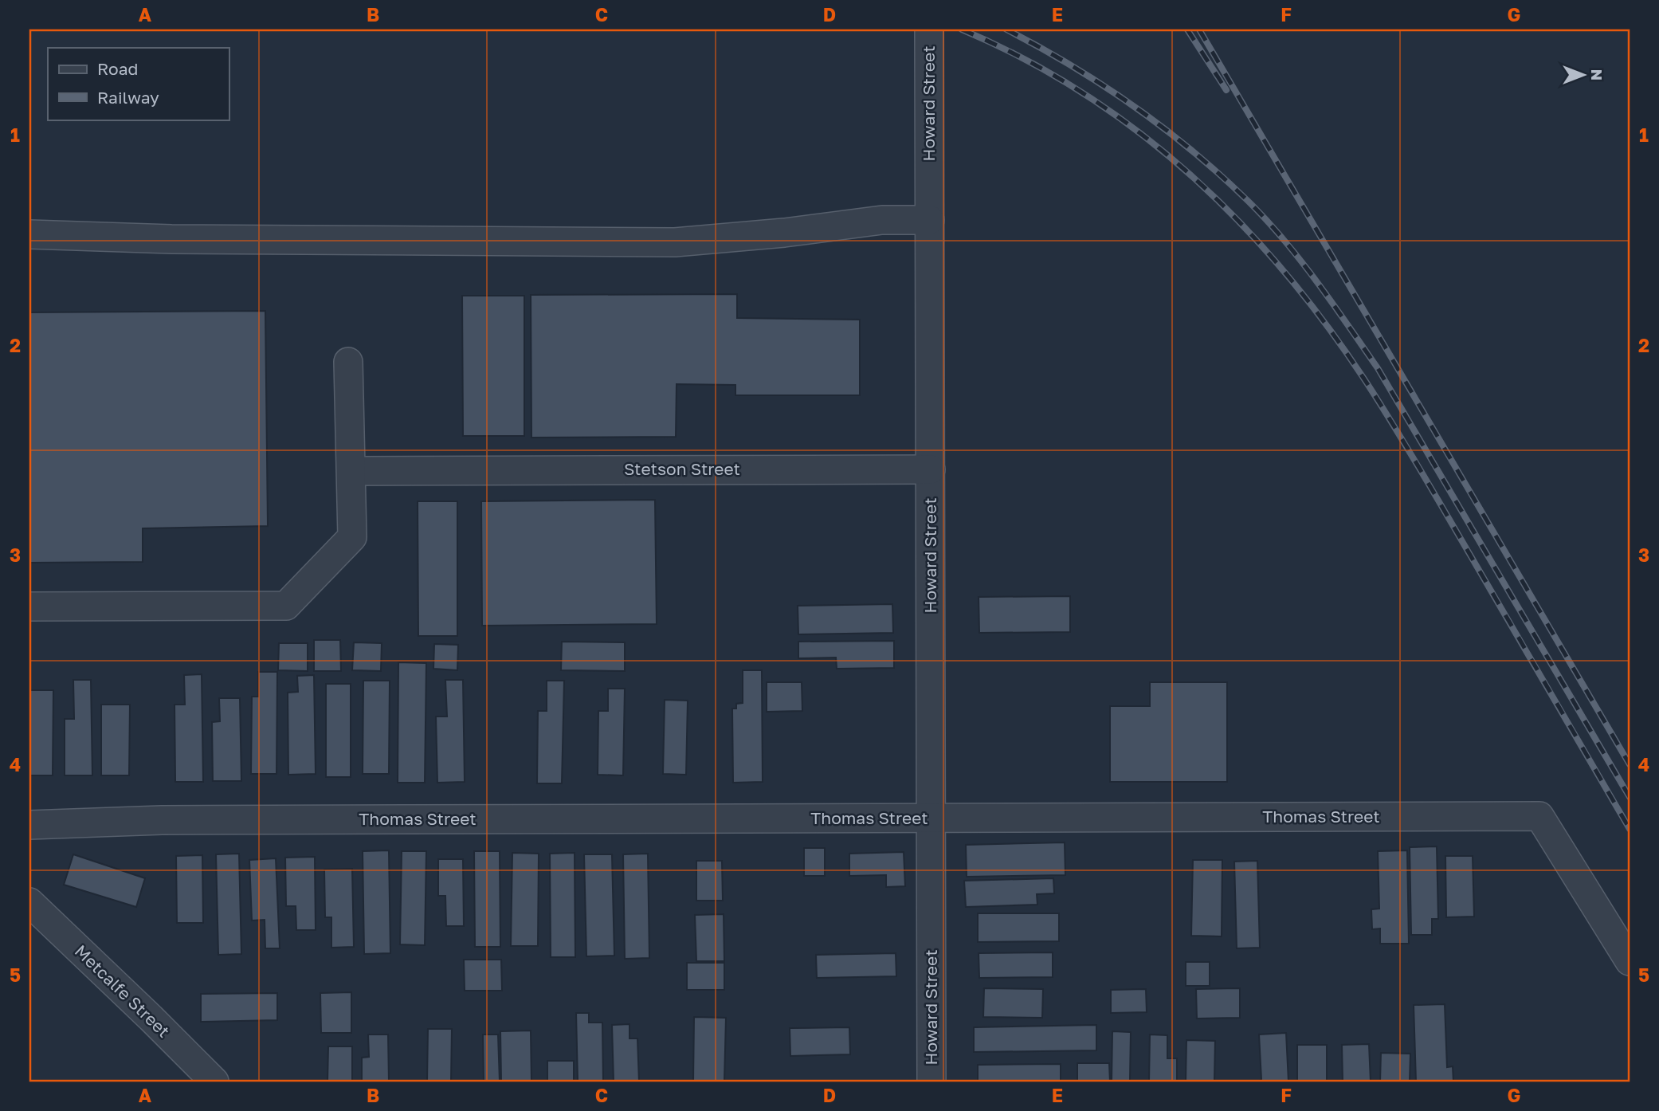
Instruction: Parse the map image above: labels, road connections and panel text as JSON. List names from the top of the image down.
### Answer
{
  "streets": {
    "street": [
      "Howard Street",
      "Stetson Street",
      "Thomas Street",
      "Metcalfe Street"
    ]
  },
  "crossings": [
    ["Howard Street", "Stetson Street"],
    ["Howard Street", "Thomas Street"]
  ],
  "legend": ["Road", "Railway"],
  "north": "right",
  "grid": {
    "columns": [
      "A",
      "B",
      "C",
      "D",
      "E",
      "F",
      "G"
    ],
    "rows": [
      "1",
      "2",
      "3",
      "4",
      "5"
    ]
  }
}
